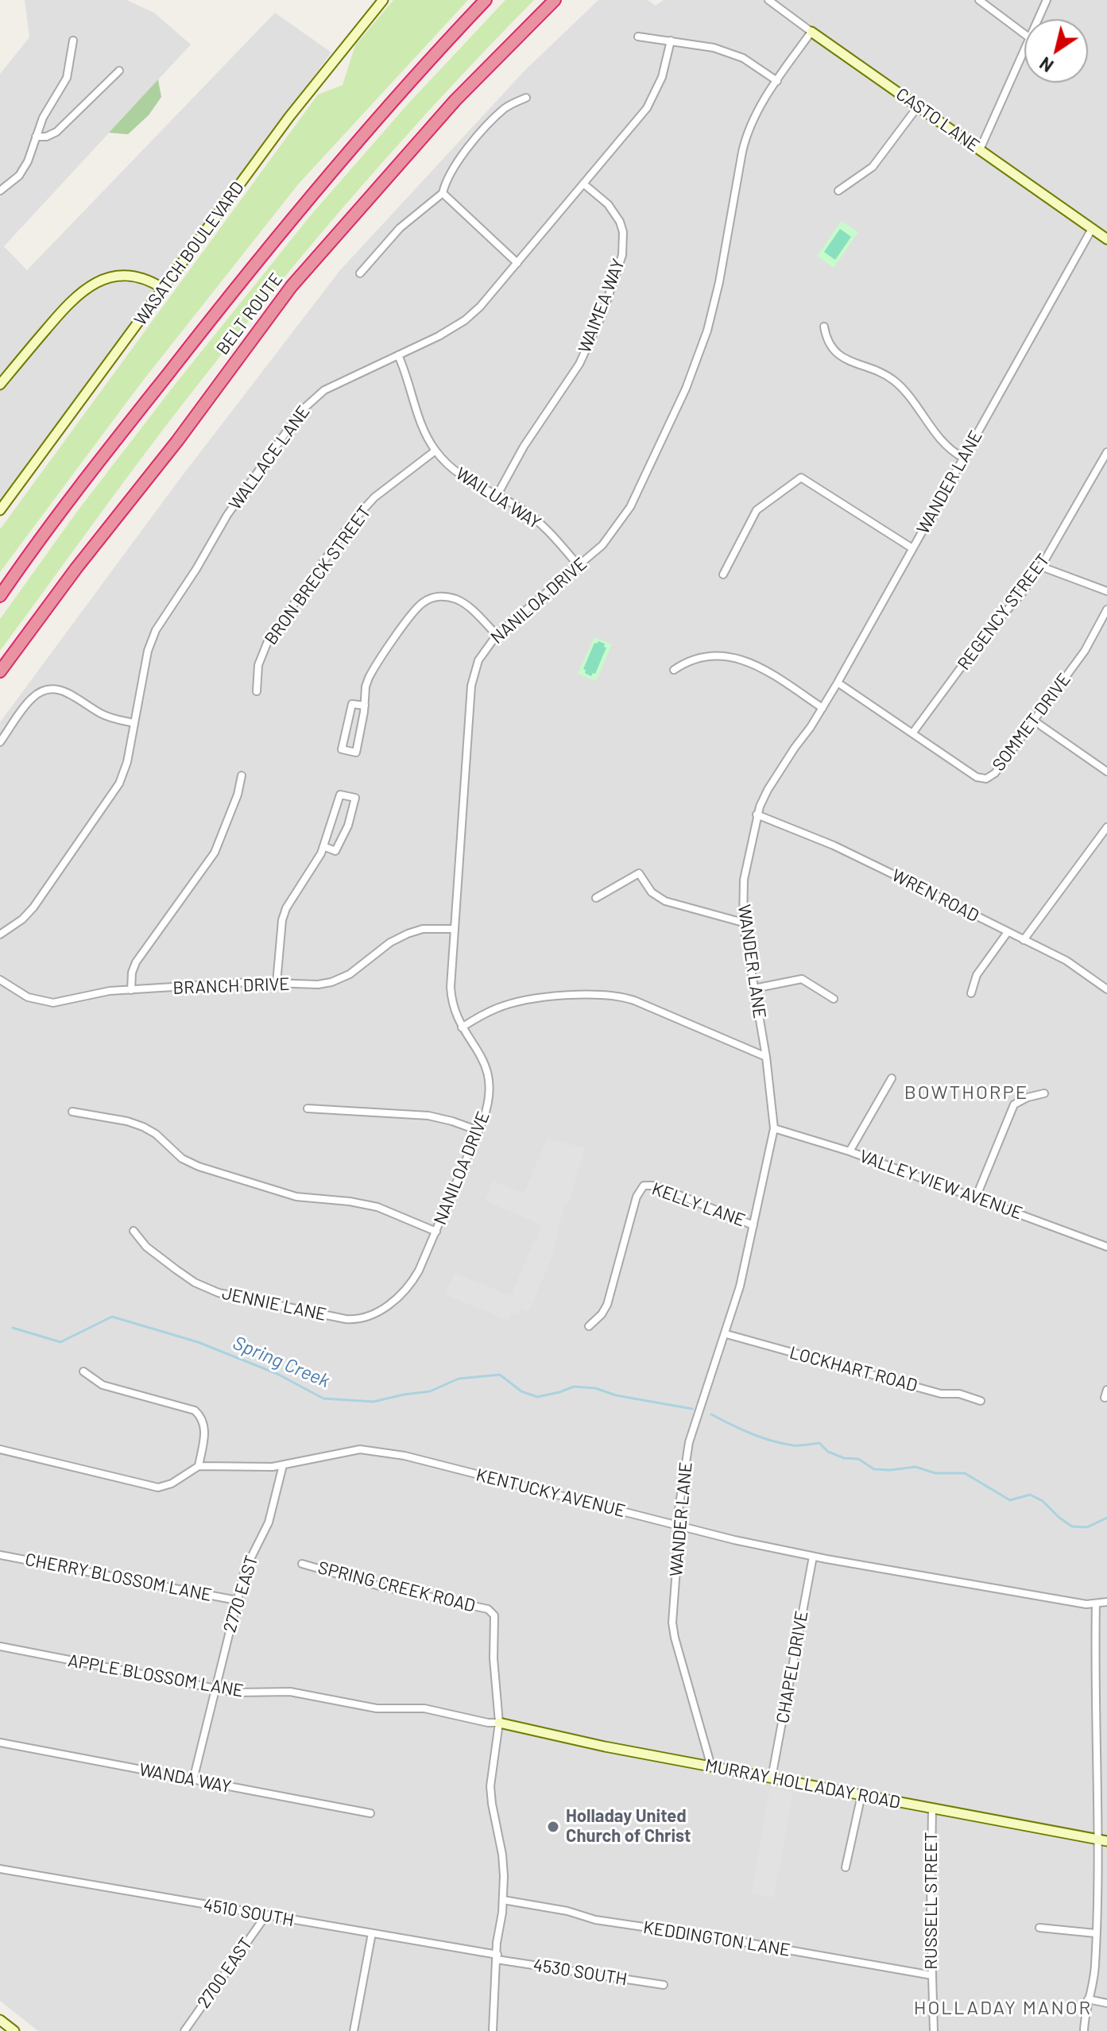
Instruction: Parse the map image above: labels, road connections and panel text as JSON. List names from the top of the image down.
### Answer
{
  "streets": {
    "highway": ["BELT ROUTE"],
    "street": [
      "CASTO LANE",
      "WASATCH BOULEVARD",
      "WAIMEA WAY",
      "WALLACE LANE",
      "WANDER LANE",
      "WAILUA WAY",
      "BRON BRECK STREET",
      "NANILOA DRIVE",
      "REGENCY STREET",
      "SOMMET DRIVE",
      "WREN ROAD",
      "BRANCH DRIVE",
      "VALLEY VIEW AVENUE",
      "KELLY LANE",
      "JENNIE LANE",
      "LOCKHART ROAD",
      "KENTUCKY AVENUE",
      "CHERRY BLOSSOM LANE",
      "SPRING CREEK ROAD",
      "2770 EAST",
      "CHAPEL DRIVE",
      "APPLE BLOSSOM LANE",
      "WANDA WAY",
      "MURRAY HOLLADAY ROAD",
      "RUSSELL STREET",
      "4510 SOUTH",
      "KEDDINGTON LANE",
      "4530 SOUTH",
      "2700 EAST"
    ]
  },
  "crossings": [
    ["CASTO LANE", "WANDER LANE"],
    ["CASTO LANE", "NANILOA DRIVE"],
    ["WAIMEA WAY", "WALLACE LANE"],
    ["WAIMEA WAY", "WAILUA WAY"],
    ["WALLACE LANE", "WAILUA WAY"],
    ["WANDER LANE", "SOMMET DRIVE"],
    ["WANDER LANE", "WREN ROAD"],
    ["WANDER LANE", "VALLEY VIEW AVENUE"],
    ["WANDER LANE", "KELLY LANE"],
    ["WANDER LANE", "LOCKHART ROAD"],
    ["WANDER LANE", "KENTUCKY AVENUE"],
    ["WANDER LANE", "MURRAY HOLLADAY ROAD"],
    ["WAILUA WAY", "BRON BRECK STREET"],
    ["WAILUA WAY", "NANILOA DRIVE"],
    ["NANILOA DRIVE", "BRANCH DRIVE"],
    ["NANILOA DRIVE", "JENNIE LANE"],
    ["REGENCY STREET", "SOMMET DRIVE"],
    ["KENTUCKY AVENUE", "2770 EAST"],
    ["KENTUCKY AVENUE", "CHAPEL DRIVE"],
    ["CHERRY BLOSSOM LANE", "2770 EAST"],
    ["SPRING CREEK ROAD", "APPLE BLOSSOM LANE"],
    ["SPRING CREEK ROAD", "MURRAY HOLLADAY ROAD"],
    ["2770 EAST", "APPLE BLOSSOM LANE"],
    ["2770 EAST", "WANDA WAY"],
    ["CHAPEL DRIVE", "MURRAY HOLLADAY ROAD"],
    ["APPLE BLOSSOM LANE", "MURRAY HOLLADAY ROAD"],
    ["MURRAY HOLLADAY ROAD", "RUSSELL STREET"],
    ["RUSSELL STREET", "KEDDINGTON LANE"],
    ["4510 SOUTH", "4530 SOUTH"],
    ["4510 SOUTH", "2700 EAST"]
  ],
  "districts": ["BOWTHORPE", "HOLLADAY MANOR"],
  "water": ["Spring Creek"],
  "places": ["Holladay United Church of Christ"],
  "north": "bottom left"
}
